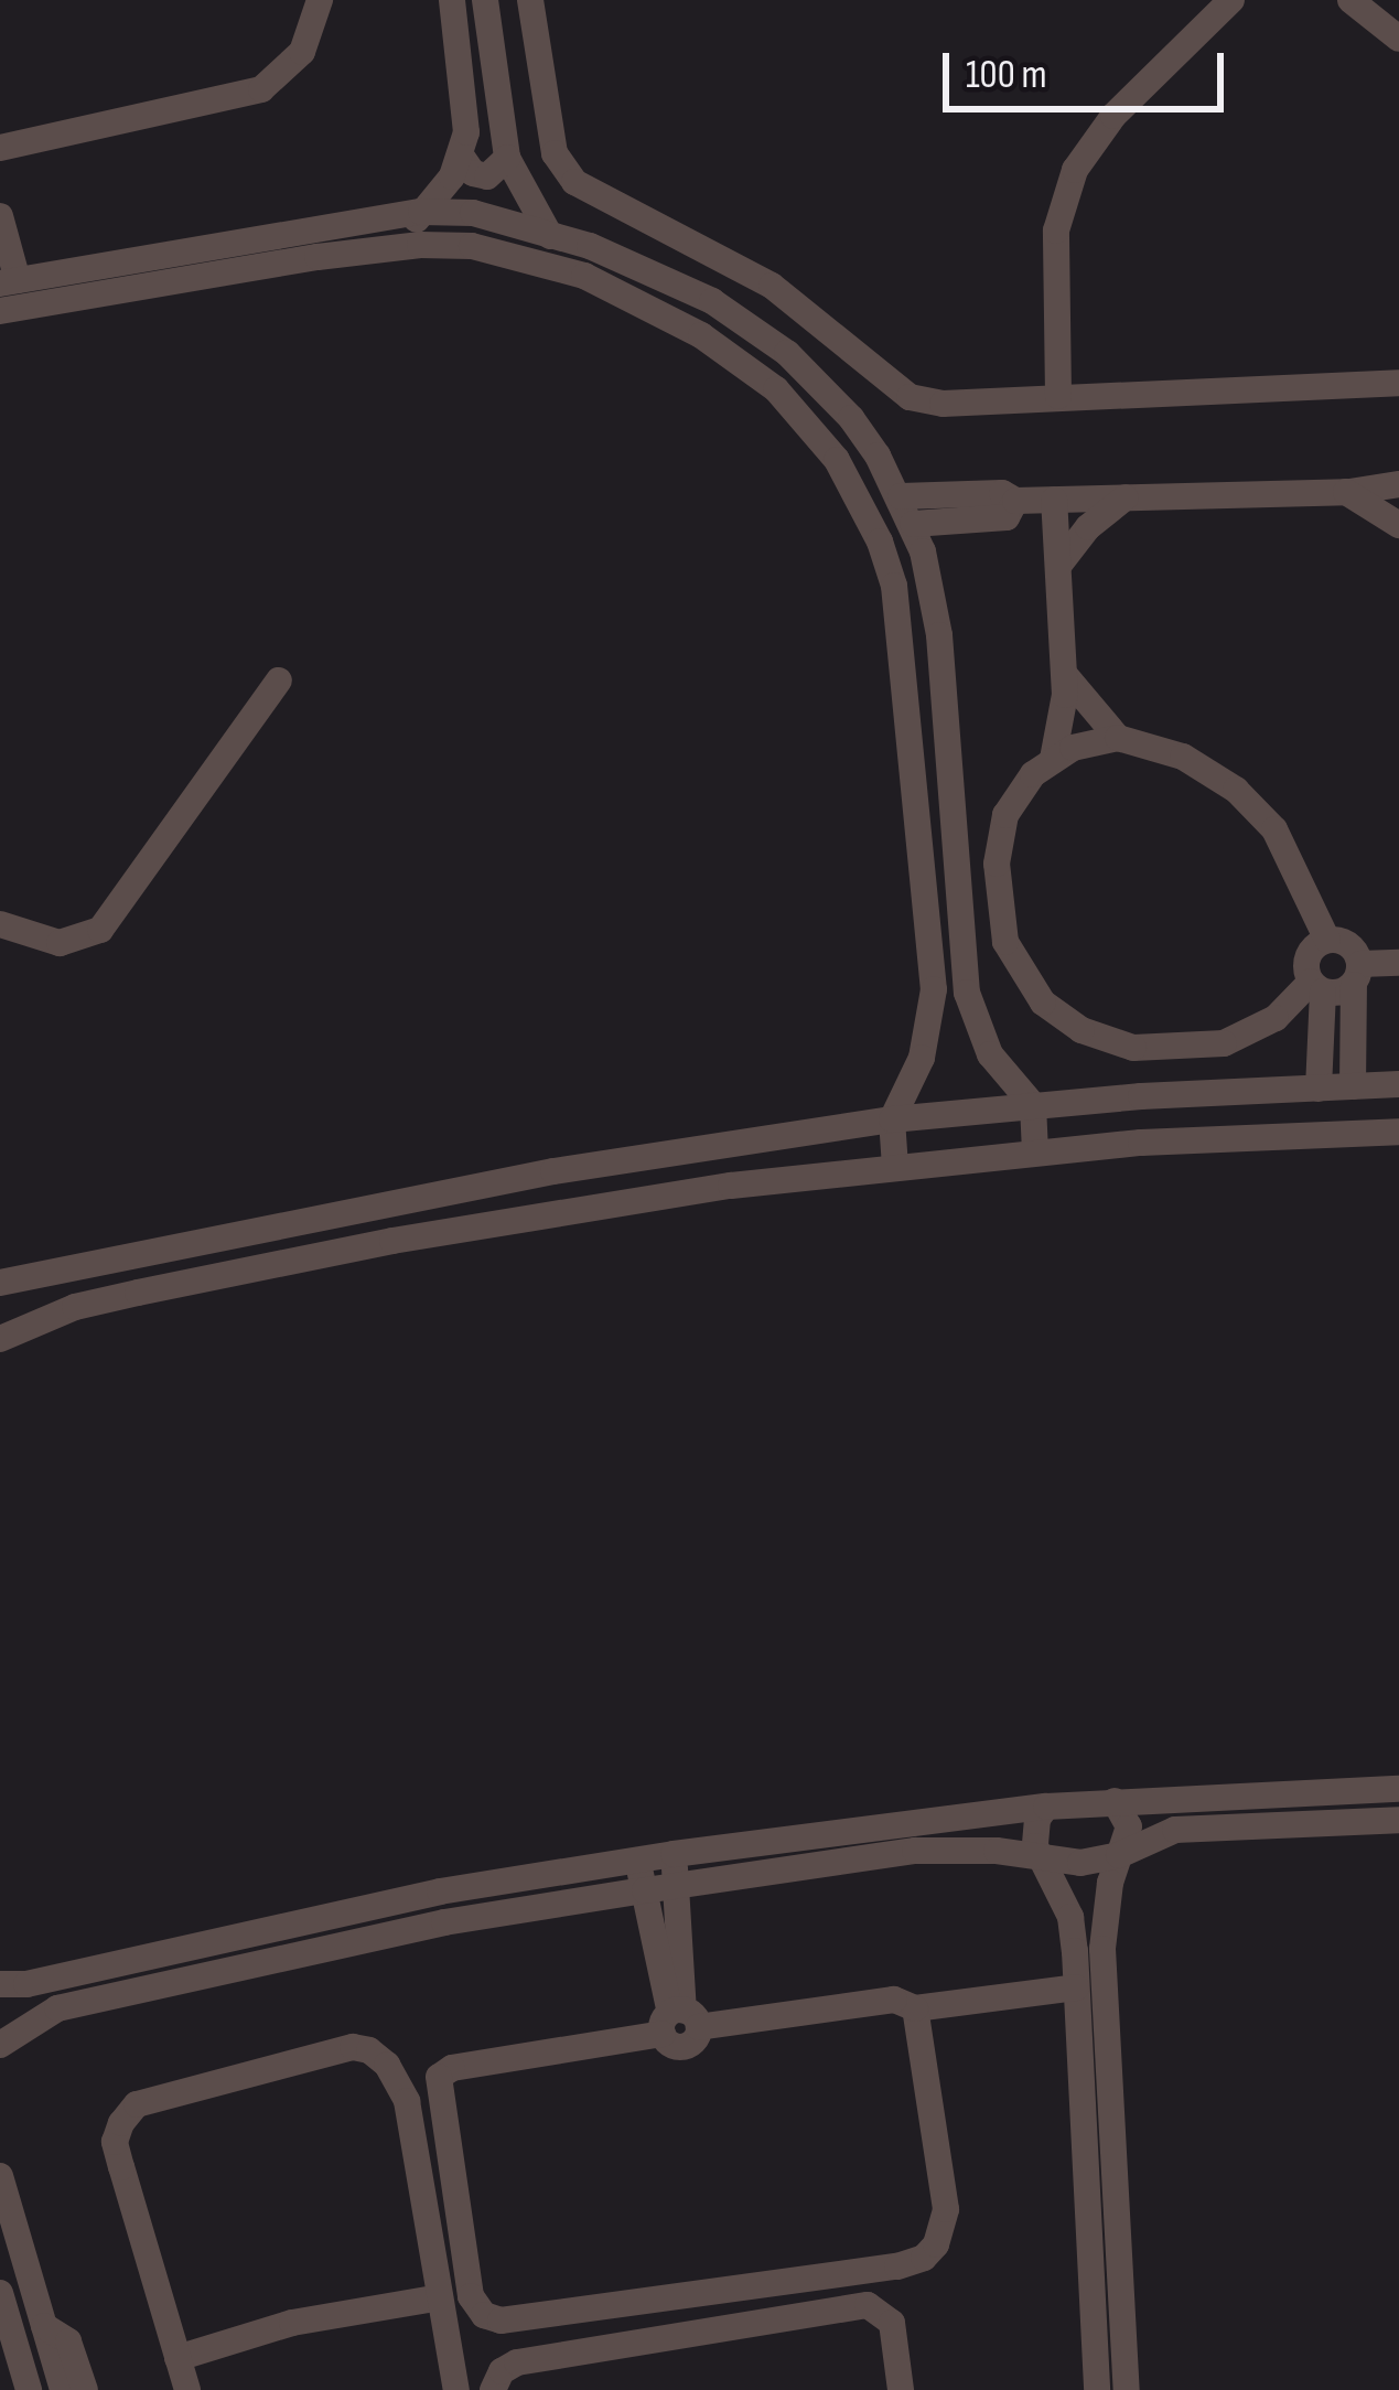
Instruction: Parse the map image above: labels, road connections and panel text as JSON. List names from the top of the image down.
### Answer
{
  "scale_bar": "100 m"
}
